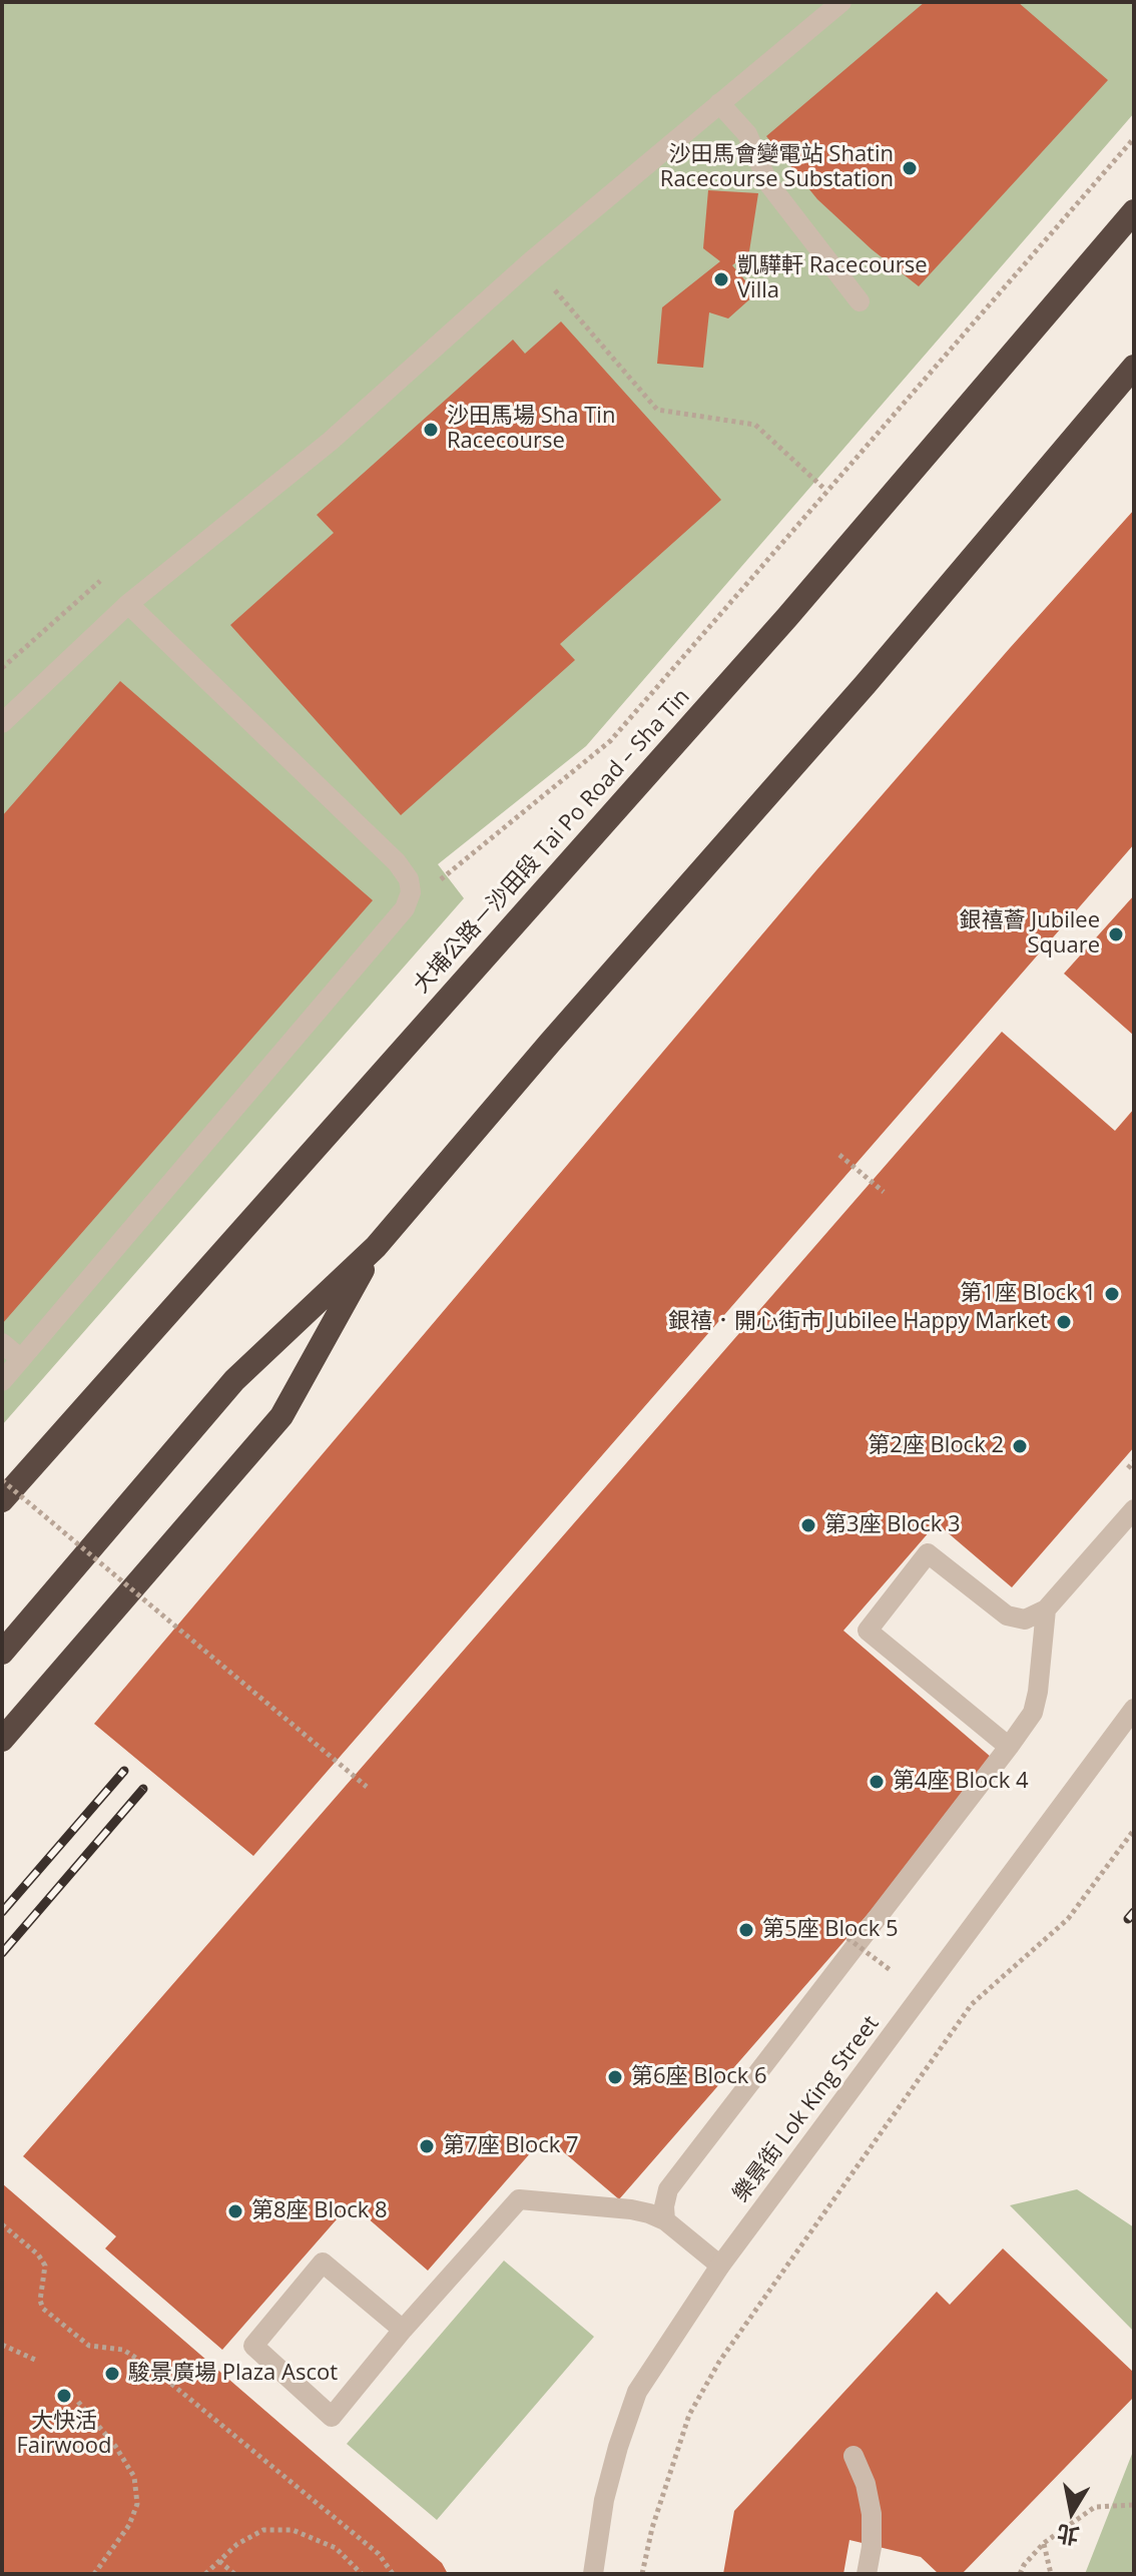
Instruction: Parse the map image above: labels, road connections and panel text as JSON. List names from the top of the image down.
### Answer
{
  "streets": {
    "highway": ["大埔公路－沙田段 Tai Po Road – Sha Tin"],
    "street": ["樂景街 Lok King Street"]
  },
  "places": [
    "沙田馬會變電站 Shatin Racecourse Substation",
    "凱驊軒 Racecourse Villa",
    "沙田馬場 Sha Tin Racecourse",
    "銀禧薈 Jubilee Square",
    "第1座 Block 1",
    "銀禧．開心街市 Jubilee Happy Market",
    "第2座 Block 2",
    "第3座 Block 3",
    "第4座 Block 4",
    "第5座 Block 5",
    "第6座 Block 6",
    "第7座 Block 7",
    "第8座 Block 8",
    "駿景廣場 Plaza Ascot",
    "大快活 Fairwood"
  ],
  "north": "bottom"
}
